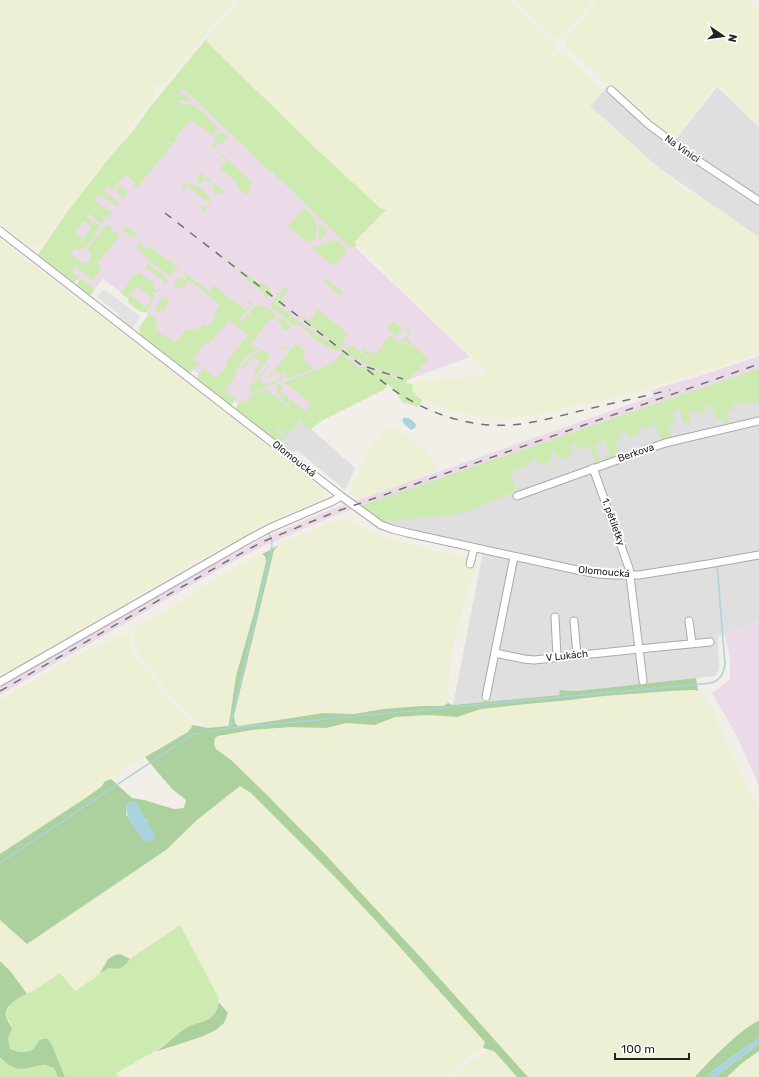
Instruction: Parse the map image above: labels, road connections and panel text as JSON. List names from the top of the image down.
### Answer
{
  "streets": {
    "street": [
      "Na Vinici",
      "Berkova",
      "Olomoucká",
      "1. pětiletky",
      "V Lukách"
    ]
  },
  "crossings": [
    ["Berkova", "1. pětiletky"],
    ["Olomoucká", "1. pětiletky"]
  ],
  "scale_bar": "100 m",
  "north": "right"
}
